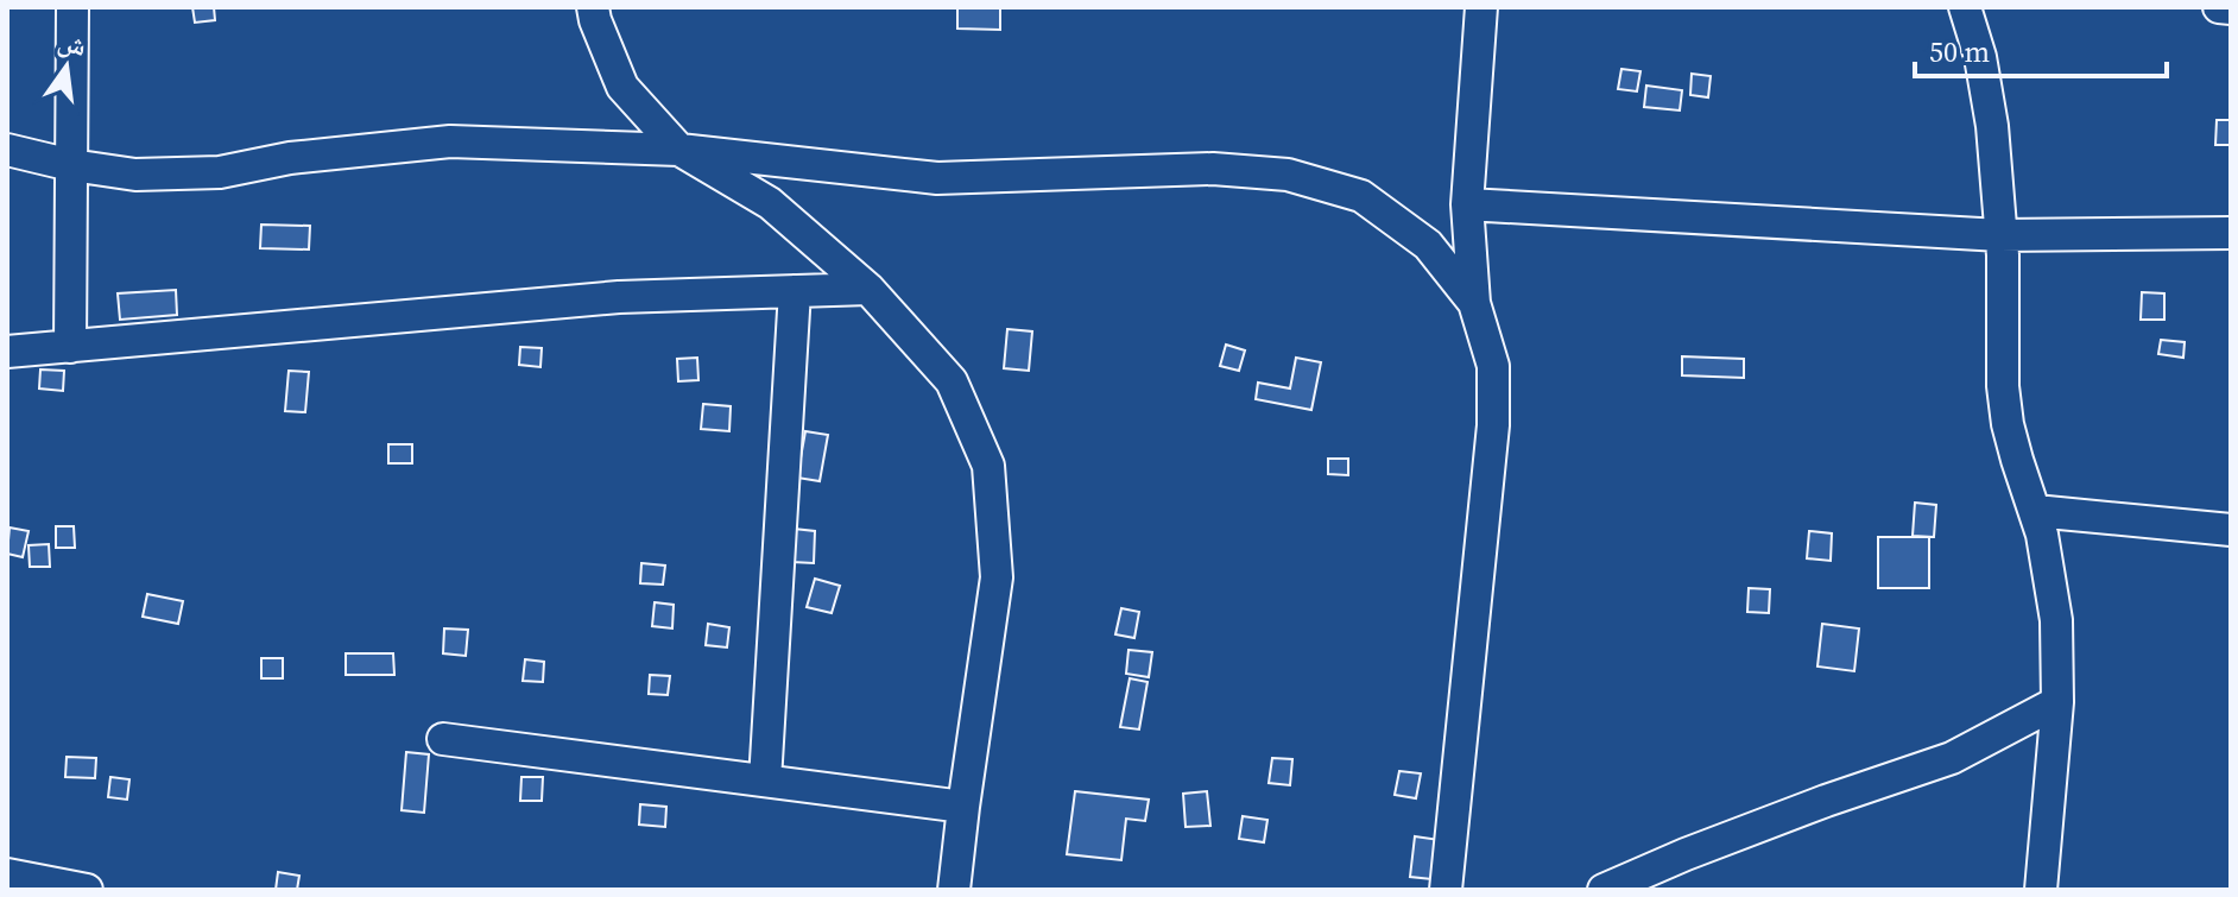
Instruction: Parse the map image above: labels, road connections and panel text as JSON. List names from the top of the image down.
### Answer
{
  "scale_bar": "50 m",
  "north": "top"
}
